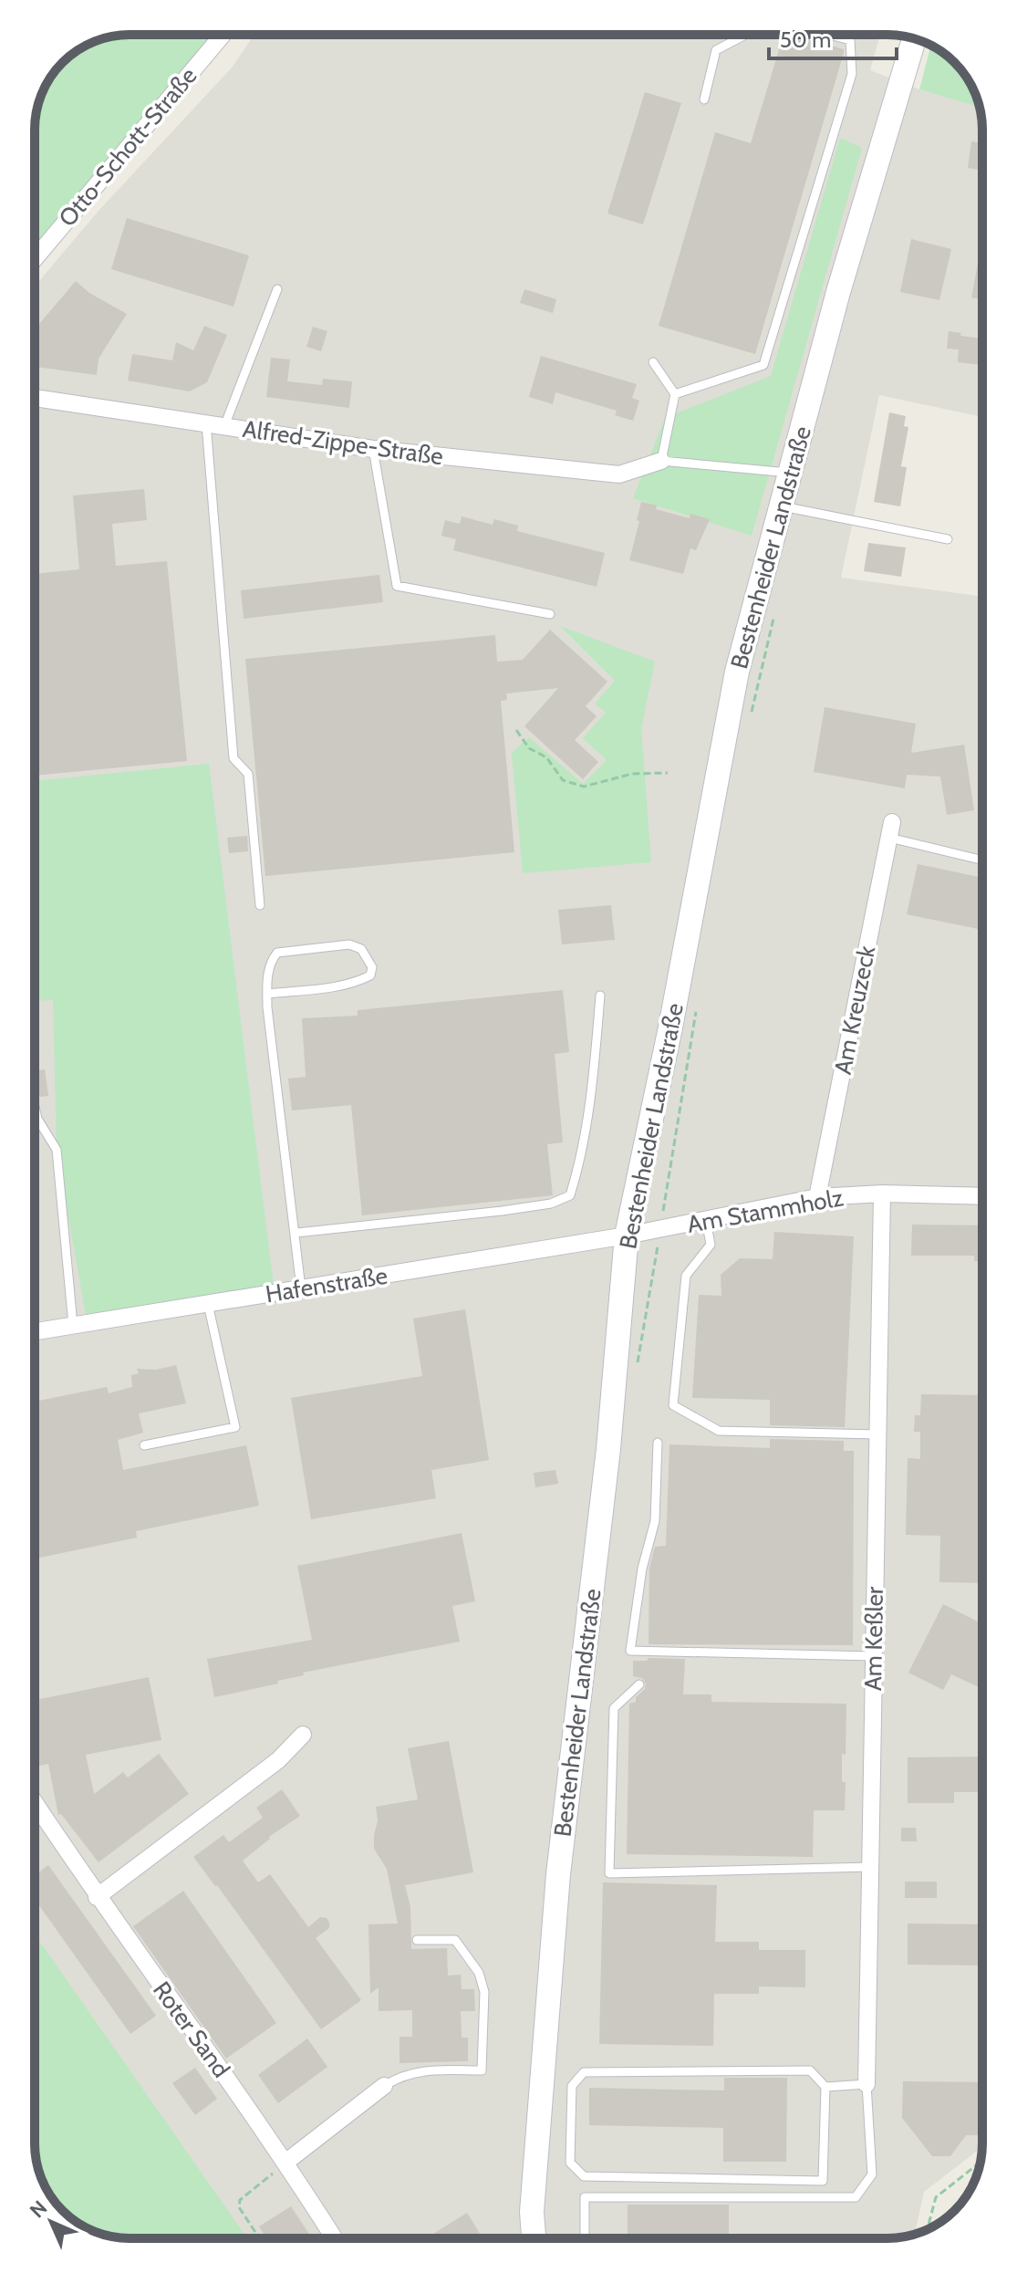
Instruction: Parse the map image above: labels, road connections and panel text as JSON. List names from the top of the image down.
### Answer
{
  "streets": {
    "main road": ["Bestenheider Landstraße"],
    "street": [
      "Otto-Schott-Straße",
      "Alfred-Zippe-Straße",
      "Am Kreuzeck",
      "Am Stammholz",
      "Hafenstraße",
      "Am Keßler",
      "Roter Sand"
    ]
  },
  "crossings": [
    ["Bestenheider Landstraße", "Am Stammholz"],
    ["Bestenheider Landstraße", "Hafenstraße"],
    ["Am Kreuzeck", "Am Stammholz"],
    ["Am Stammholz", "Hafenstraße"],
    ["Am Stammholz", "Am Keßler"]
  ],
  "scale_bar": "50 m",
  "north": "top left"
}
